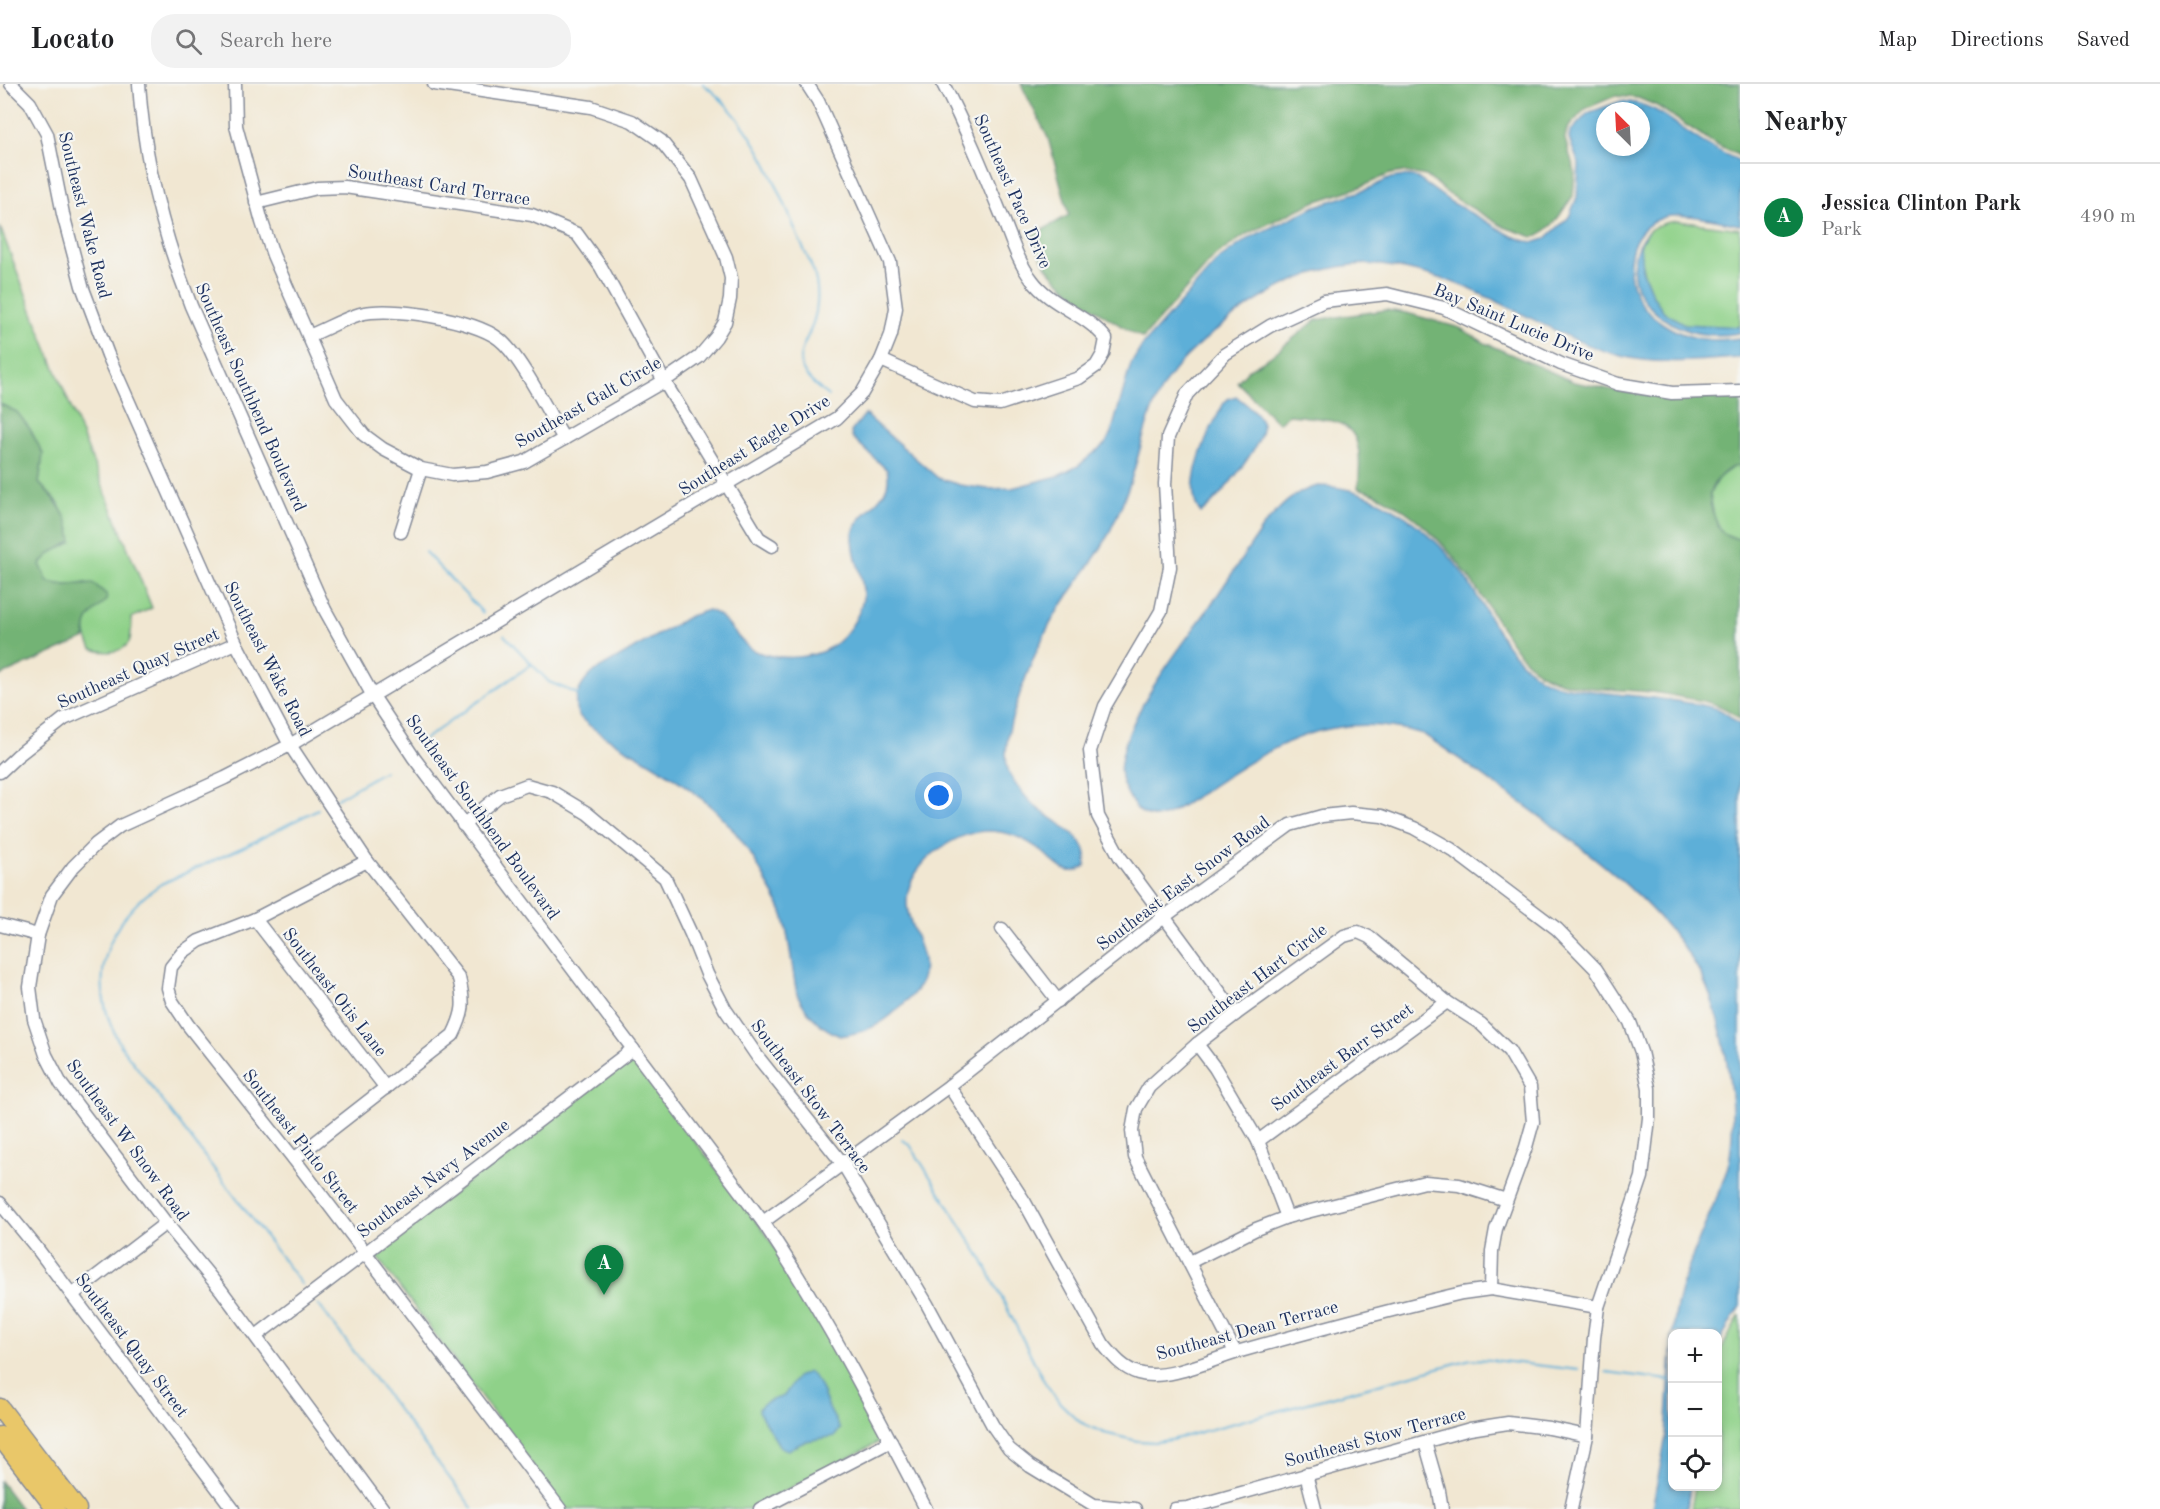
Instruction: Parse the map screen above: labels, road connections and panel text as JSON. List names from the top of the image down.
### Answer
{
  "streets": {
    "street": [
      "Southeast Card Terrace",
      "Southeast Pace Drive",
      "Southeast Wake Road",
      "Bay Saint Lucie Drive",
      "Southeast Southbend Boulevard",
      "Southeast Galt Circle",
      "Southeast Eagle Drive",
      "Southeast Quay Street",
      "Southeast East Snow Road",
      "Southeast Hart Circle",
      "Southeast Otis Lane",
      "Southeast Barr Street",
      "Southeast Stow Terrace",
      "Southeast W Snow Road",
      "Southeast Pinto Street",
      "Southeast Navy Avenue",
      "Southeast Dean Terrace"
    ]
  },
  "crossings": [
    ["Southeast Card Terrace", "Southeast Galt Circle"],
    ["Southeast Card Terrace", "Southeast Eagle Drive"],
    ["Southeast Pace Drive", "Southeast Eagle Drive"],
    ["Southeast Wake Road", "Southeast Quay Street"],
    ["Southeast Wake Road", "Southeast Otis Lane"],
    ["Southeast Wake Road", "Southeast W Snow Road"],
    ["Southeast Wake Road", "Southeast Pinto Street"],
    ["Bay Saint Lucie Drive", "Southeast East Snow Road"],
    ["Bay Saint Lucie Drive", "Southeast Hart Circle"],
    ["Southeast Southbend Boulevard", "Southeast Eagle Drive"],
    ["Southeast Southbend Boulevard", "Southeast East Snow Road"],
    ["Southeast Southbend Boulevard", "Southeast Stow Terrace"],
    ["Southeast Southbend Boulevard", "Southeast W Snow Road"],
    ["Southeast Southbend Boulevard", "Southeast Navy Avenue"],
    ["Southeast Eagle Drive", "Southeast W Snow Road"],
    ["Southeast East Snow Road", "Southeast Stow Terrace"],
    ["Southeast East Snow Road", "Southeast Dean Terrace"],
    ["Southeast Hart Circle", "Southeast Barr Street"],
    ["Southeast Hart Circle", "Southeast Dean Terrace"],
    ["Southeast Otis Lane", "Southeast Pinto Street"],
    ["Southeast W Snow Road", "Southeast Navy Avenue"],
    ["Southeast Pinto Street", "Southeast Navy Avenue"]
  ],
  "north": "top left",
  "page": {
    "header": "Locato",
    "search": "Search here",
    "nav": ["Map", "Directions", "Saved"],
    "heading": "Nearby",
    "list": [
      {
        "mark": "A",
        "name": "Jessica Clinton Park",
        "note": "Park",
        "value": "490 m"
      }
    ],
    "pins": "A",
    "map_buttons": ["+", "−"]
  }
}
